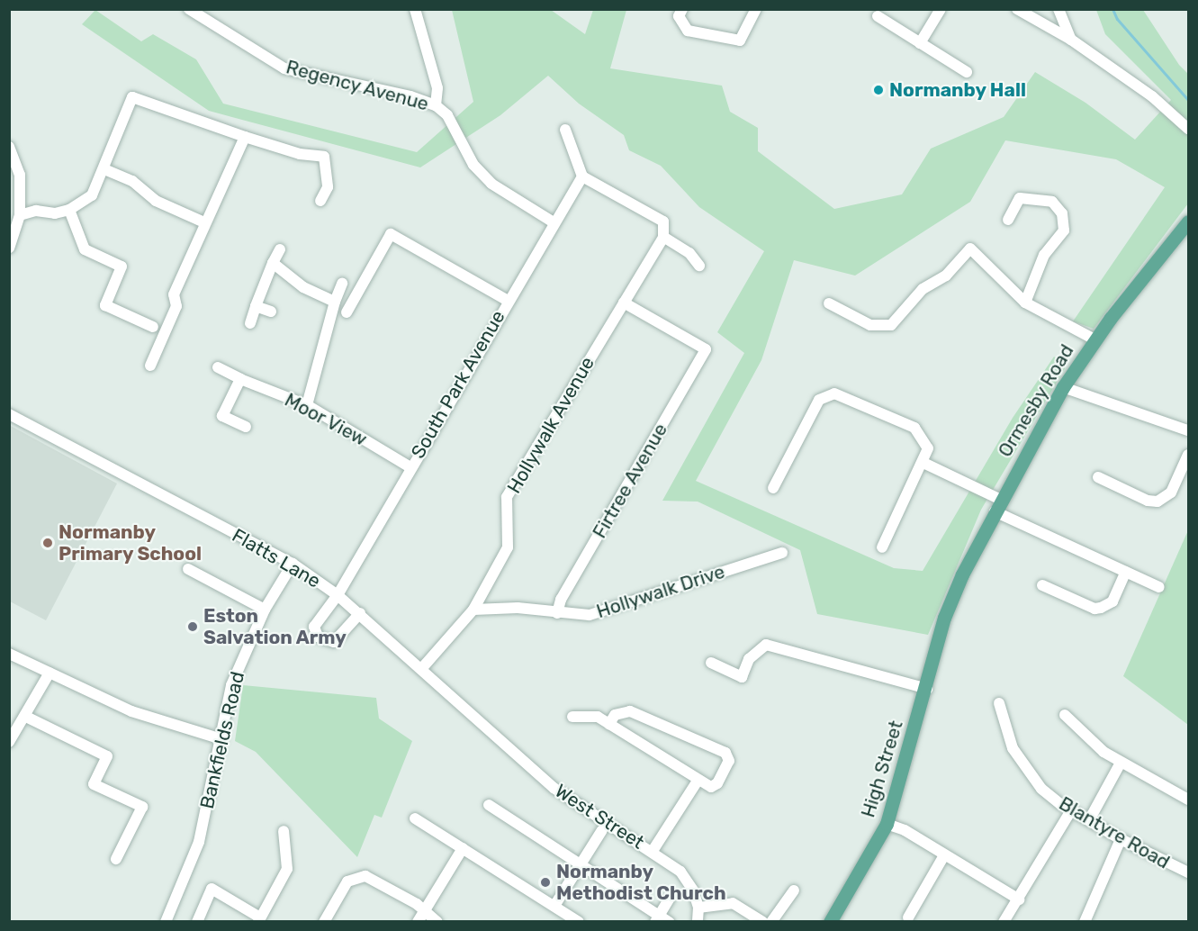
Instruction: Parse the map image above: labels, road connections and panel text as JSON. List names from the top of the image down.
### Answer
{
  "streets": {
    "main road": ["Ormesby Road", "High Street"],
    "street": [
      "Regency Avenue",
      "South Park Avenue",
      "Moor View",
      "Hollywalk Avenue",
      "Firtree Avenue",
      "Flatts Lane",
      "Hollywalk Drive",
      "Bankfields Road",
      "West Street",
      "Blantyre Road"
    ]
  },
  "crossings": [
    ["Regency Avenue", "South Park Avenue"],
    ["South Park Avenue", "Moor View"],
    ["South Park Avenue", "Flatts Lane"],
    ["Ormesby Road", "High Street"],
    ["Hollywalk Avenue", "Firtree Avenue"],
    ["Hollywalk Avenue", "Flatts Lane"],
    ["Hollywalk Avenue", "Hollywalk Drive"],
    ["Firtree Avenue", "Hollywalk Drive"],
    ["Flatts Lane", "Bankfields Road"],
    ["Flatts Lane", "West Street"]
  ],
  "places": [
    "Normanby Hall",
    "Normanby Primary School",
    "Eston Salvation Army",
    "Normanby Methodist Church"
  ]
}
